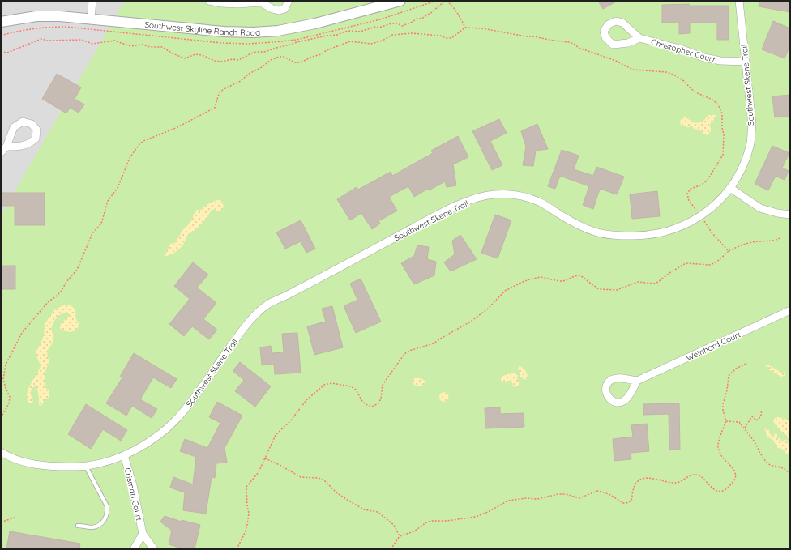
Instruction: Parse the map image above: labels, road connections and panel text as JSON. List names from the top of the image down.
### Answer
{
  "streets": {
    "street": [
      "Southwest Skyline Ranch Road",
      "Christopher Court",
      "Southwest Skene Trail",
      "Weinhard Court",
      "Crisman Court"
    ]
  },
  "crossings": [
    ["Christopher Court", "Southwest Skene Trail"],
    ["Southwest Skene Trail", "Crisman Court"]
  ]
}
